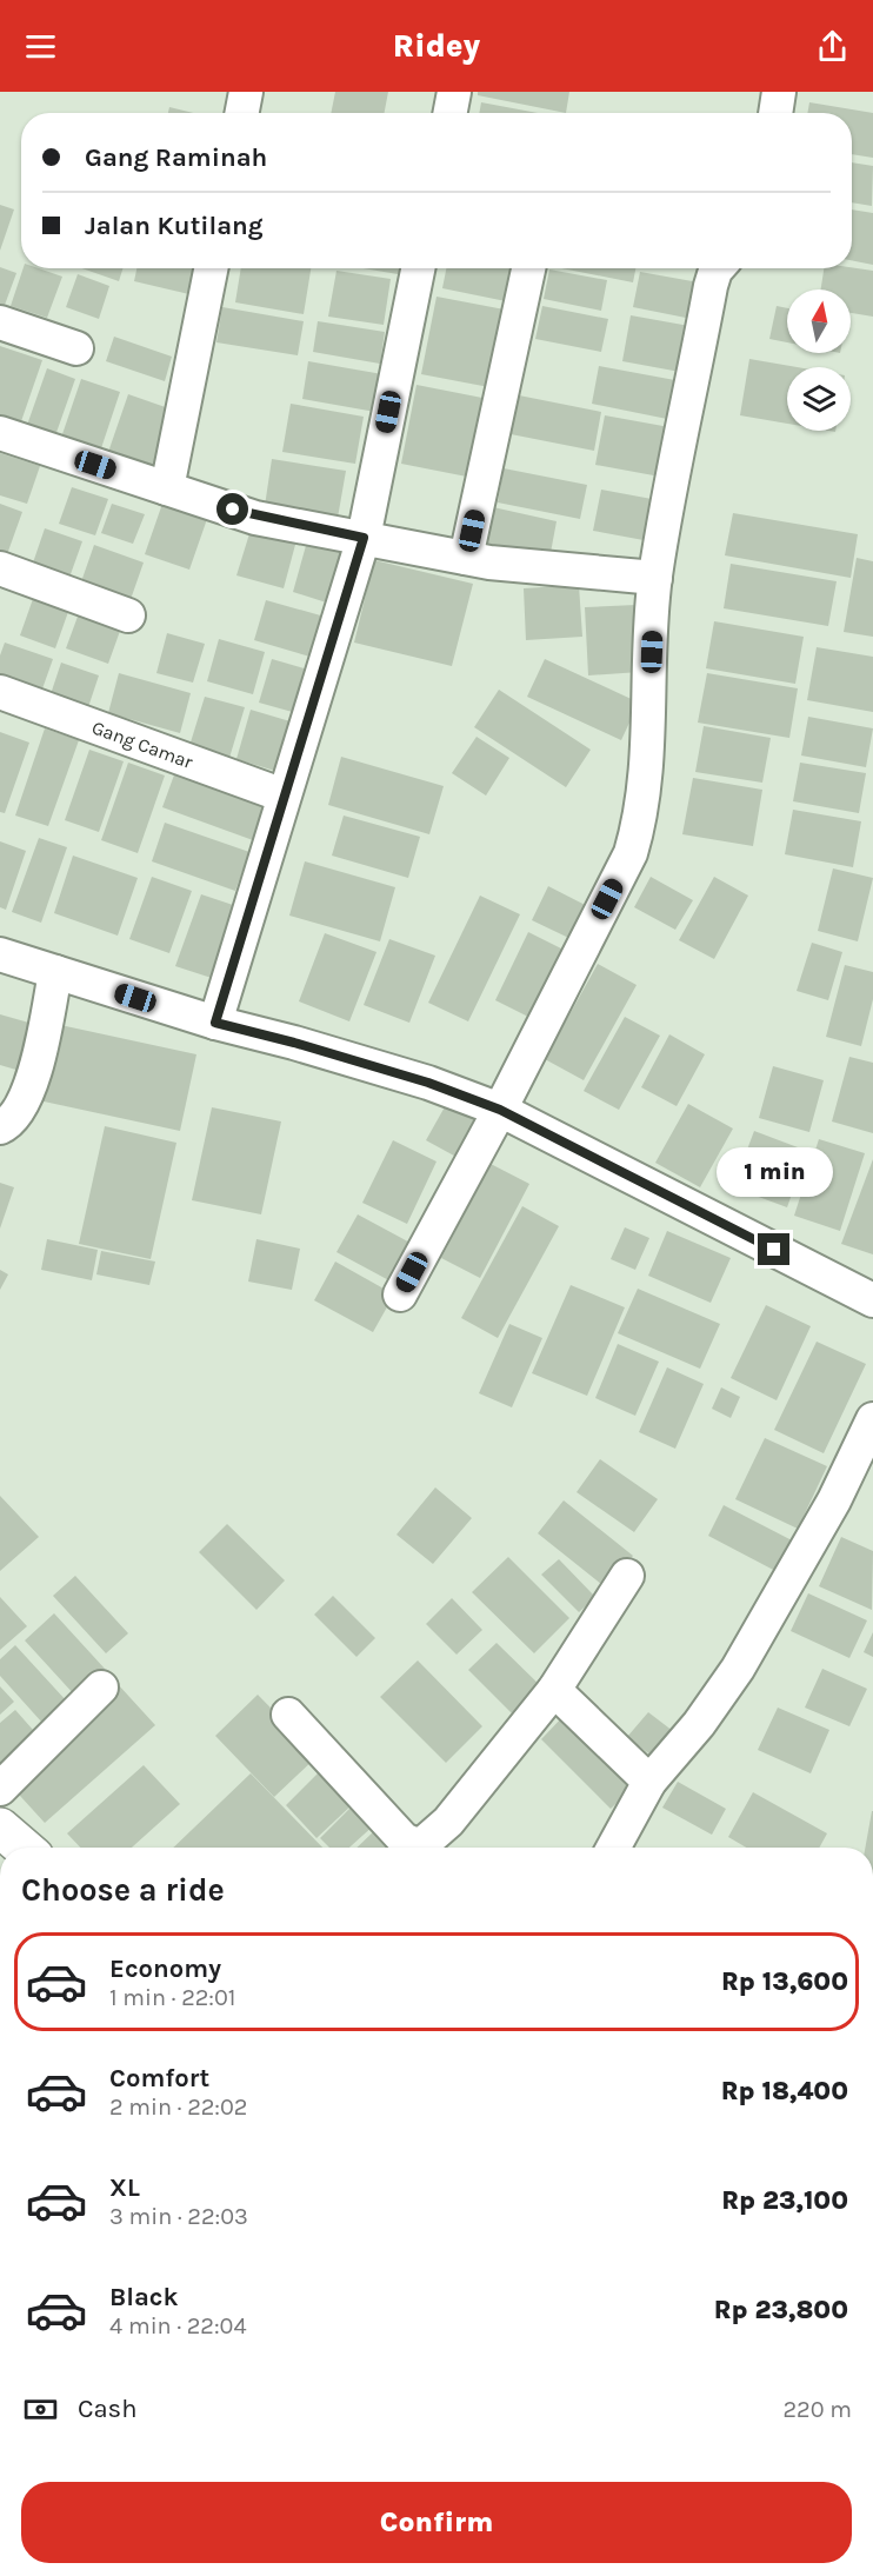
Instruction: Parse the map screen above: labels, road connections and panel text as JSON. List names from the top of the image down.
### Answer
{
  "streets": {
    "street": ["Gang Camar"]
  },
  "north": "top",
  "page": {
    "header": "Ridey",
    "banner": ["Gang Raminah", "Jalan Kutilang"],
    "bubble": "1 min",
    "heading": "Choose a ride",
    "list": [
      {
        "name": "Economy",
        "note": "1 min · 22:01",
        "value": "Rp 13,600"
      },
      {
        "name": "Comfort",
        "note": "2 min · 22:02",
        "value": "Rp 18,400"
      },
      {
        "name": "XL",
        "note": "3 min · 22:03",
        "value": "Rp 23,100"
      },
      {
        "name": "Black",
        "note": "4 min · 22:04",
        "value": "Rp 23,800"
      }
    ],
    "pay": ["Cash", "220 m"],
    "buttons": "Confirm"
  }
}
